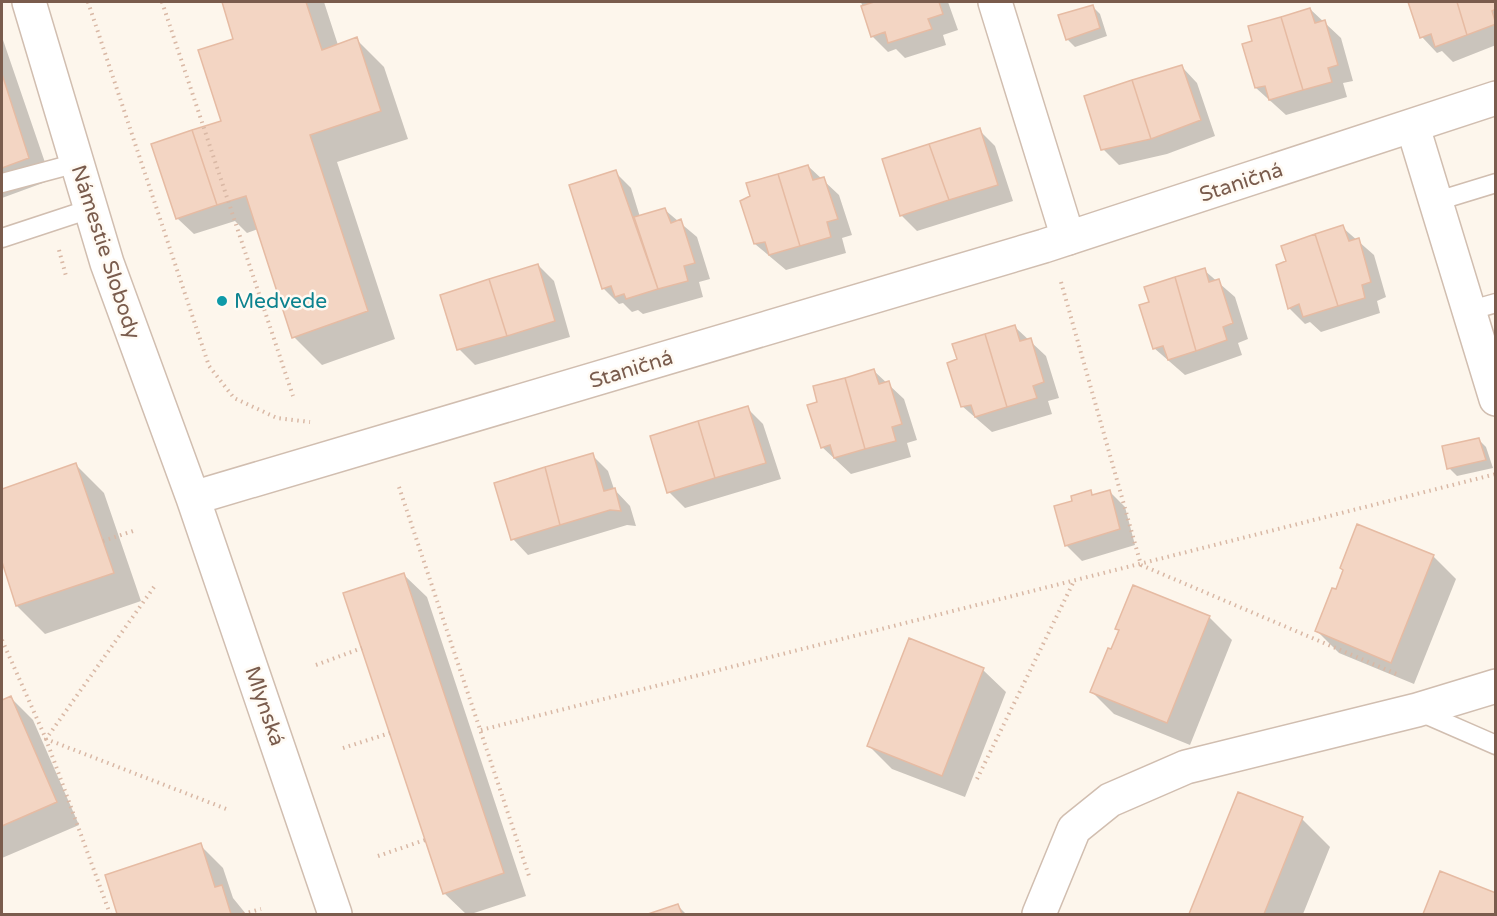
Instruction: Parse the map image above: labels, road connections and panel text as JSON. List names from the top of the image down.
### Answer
{
  "streets": {
    "street": ["Staničná", "Námestie Slobody", "Mlynská"]
  },
  "crossings": [
    ["Staničná", "Námestie Slobody"],
    ["Staničná", "Mlynská"],
    ["Námestie Slobody", "Mlynská"]
  ],
  "places": ["Medvede"]
}
